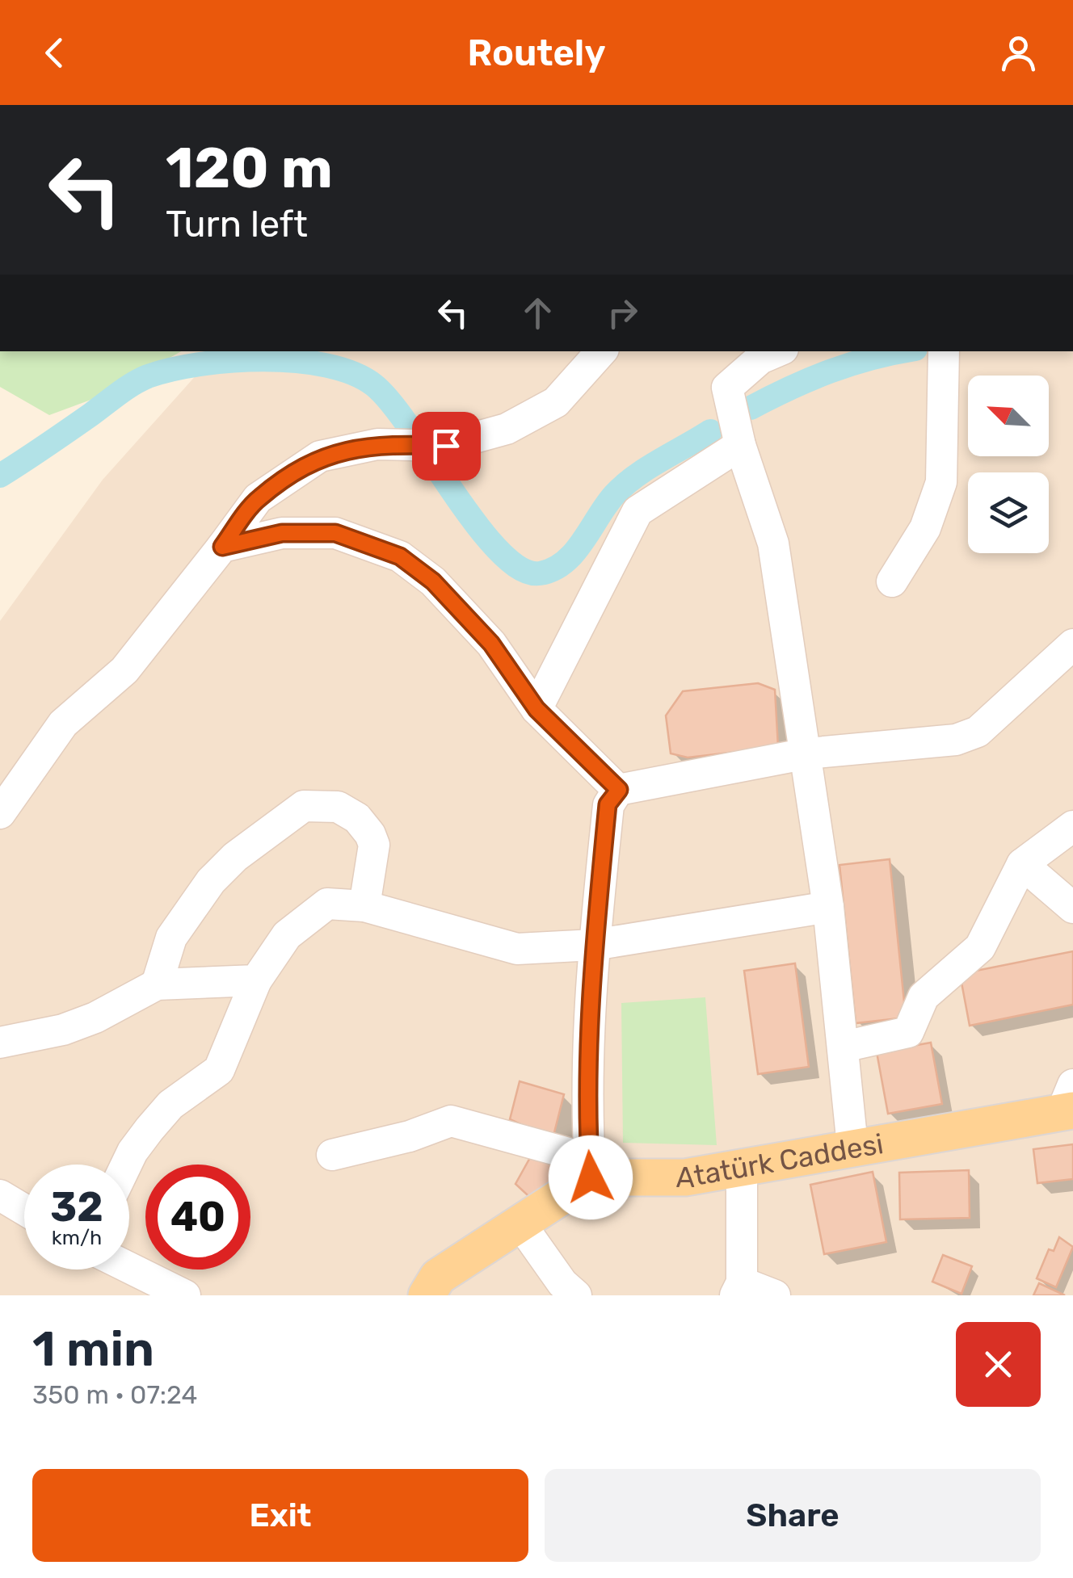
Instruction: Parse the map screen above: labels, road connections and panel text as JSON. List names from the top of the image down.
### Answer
{
  "streets": {
    "main road": ["Atatürk Caddesi"]
  },
  "north": "top left",
  "page": {
    "header": "Routely",
    "turn": ["120 m", "Turn left"],
    "speed": "32 km/h",
    "limit": "40",
    "heading": ["1 min", "350 m · 07:24"],
    "buttons": ["Exit", "Share"]
  }
}
